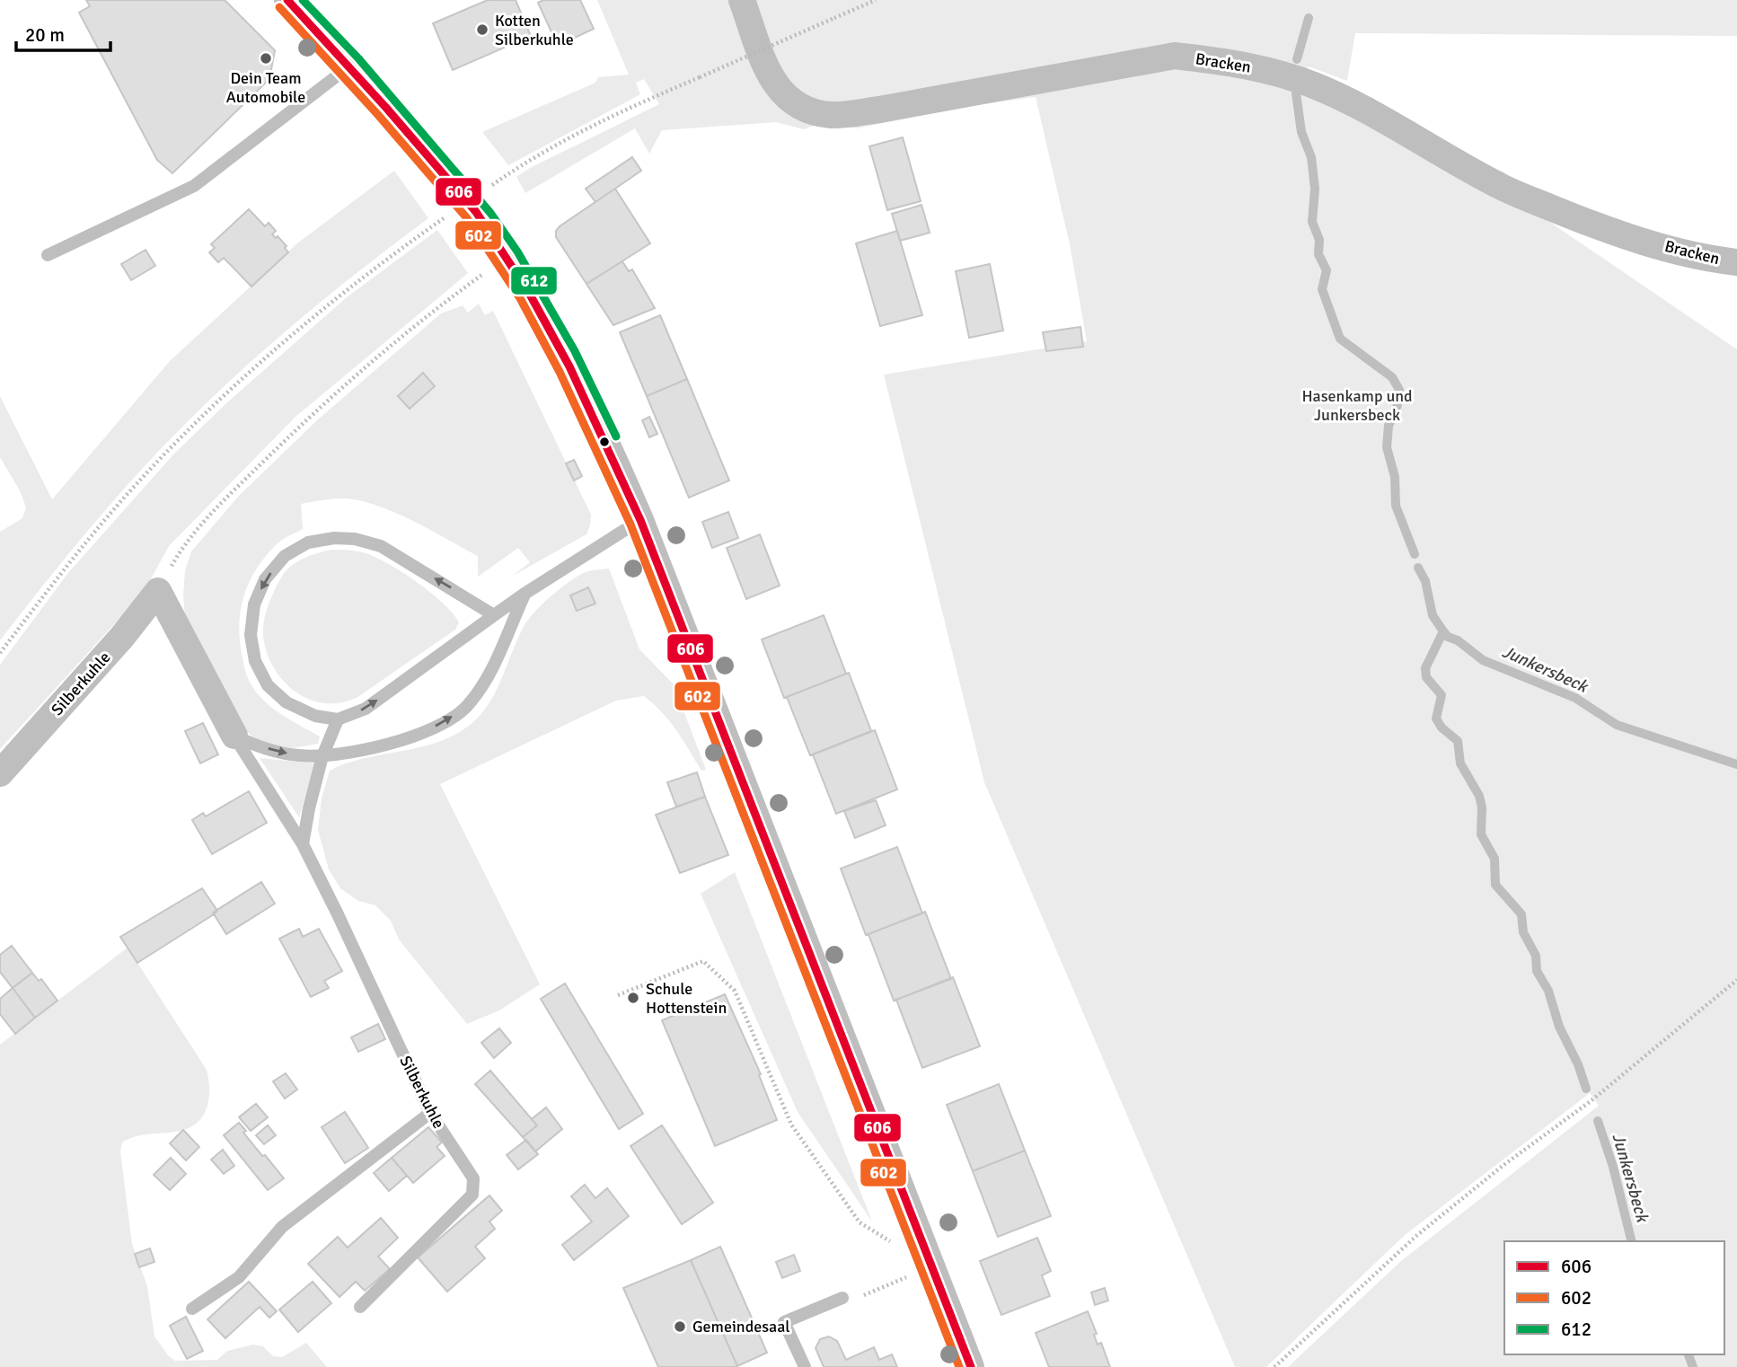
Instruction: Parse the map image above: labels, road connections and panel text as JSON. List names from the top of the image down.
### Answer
{
  "streets": {
    "street": ["Bracken", "Silberkuhle"]
  },
  "water": ["Junkersbeck"],
  "parks": ["Hasenkamp und Junkersbeck"],
  "places": [
    "Kotten Silberkuhle",
    "Dein Team Automobile",
    "Schule Hottenstein",
    "Gemeindesaal"
  ],
  "lines": ["transit line 606", "transit line 612", "transit line 602"],
  "legend": ["606", "602", "612"],
  "scale_bar": "20 m"
}
